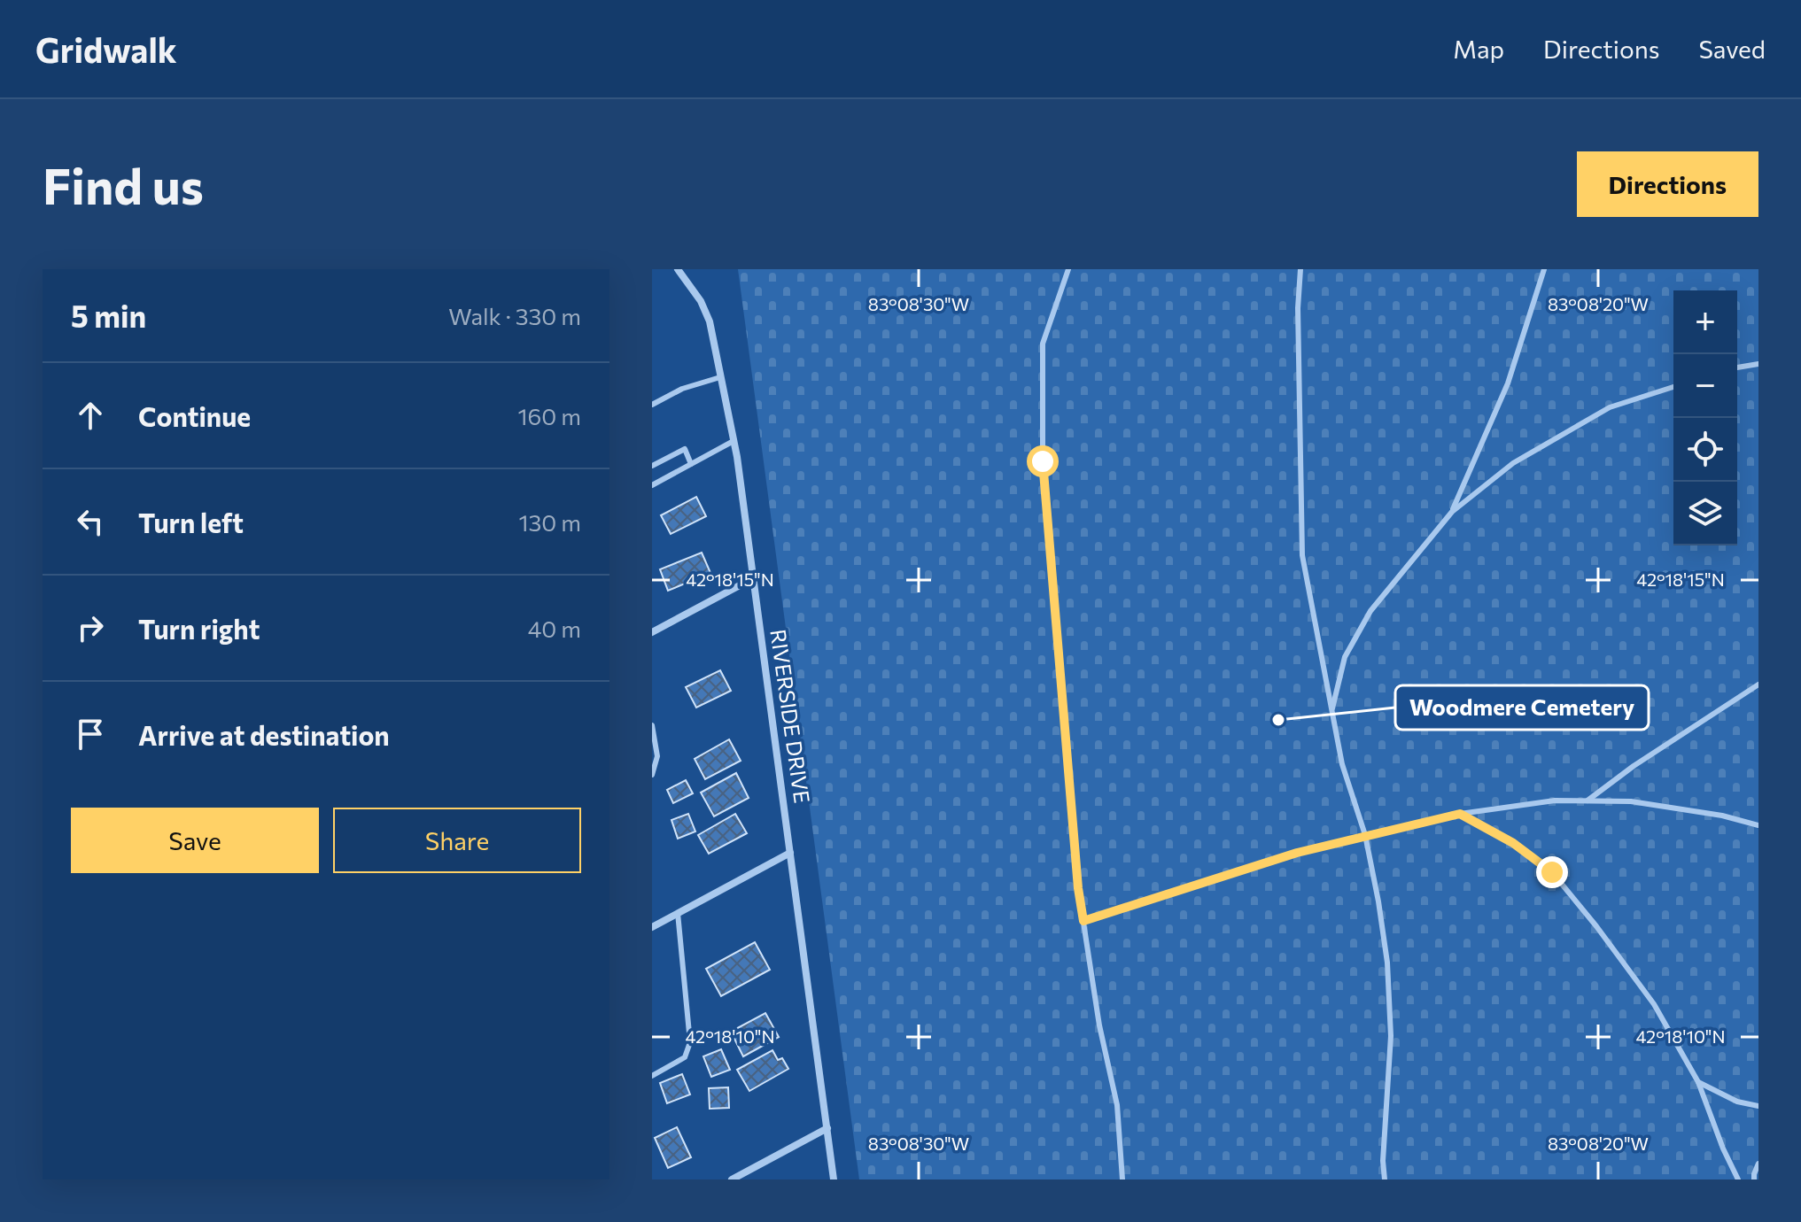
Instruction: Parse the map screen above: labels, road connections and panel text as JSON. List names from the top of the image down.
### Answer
{
  "streets": {
    "street": ["RIVERSIDE DRIVE"]
  },
  "places": ["Woodmere Cemetery"],
  "page": {
    "header": "Gridwalk",
    "nav": ["Map", "Directions", "Saved"],
    "buttons": [
      "Directions",
      ["Save", "Share"]
    ],
    "title": "Find us",
    "heading": ["5 min", "Walk · 330 m"],
    "map_buttons": ["+", "−"],
    "list": [
      ["Continue", "160 m"],
      ["Turn left", "130 m"],
      ["Turn right", "40 m"],
      "Arrive at destination"
    ]
  },
  "coordinates": [
    "83°08'30\"W",
    "83°08'20\"W",
    "42°18'15\"N",
    "42°18'10\"N"
  ]
}
